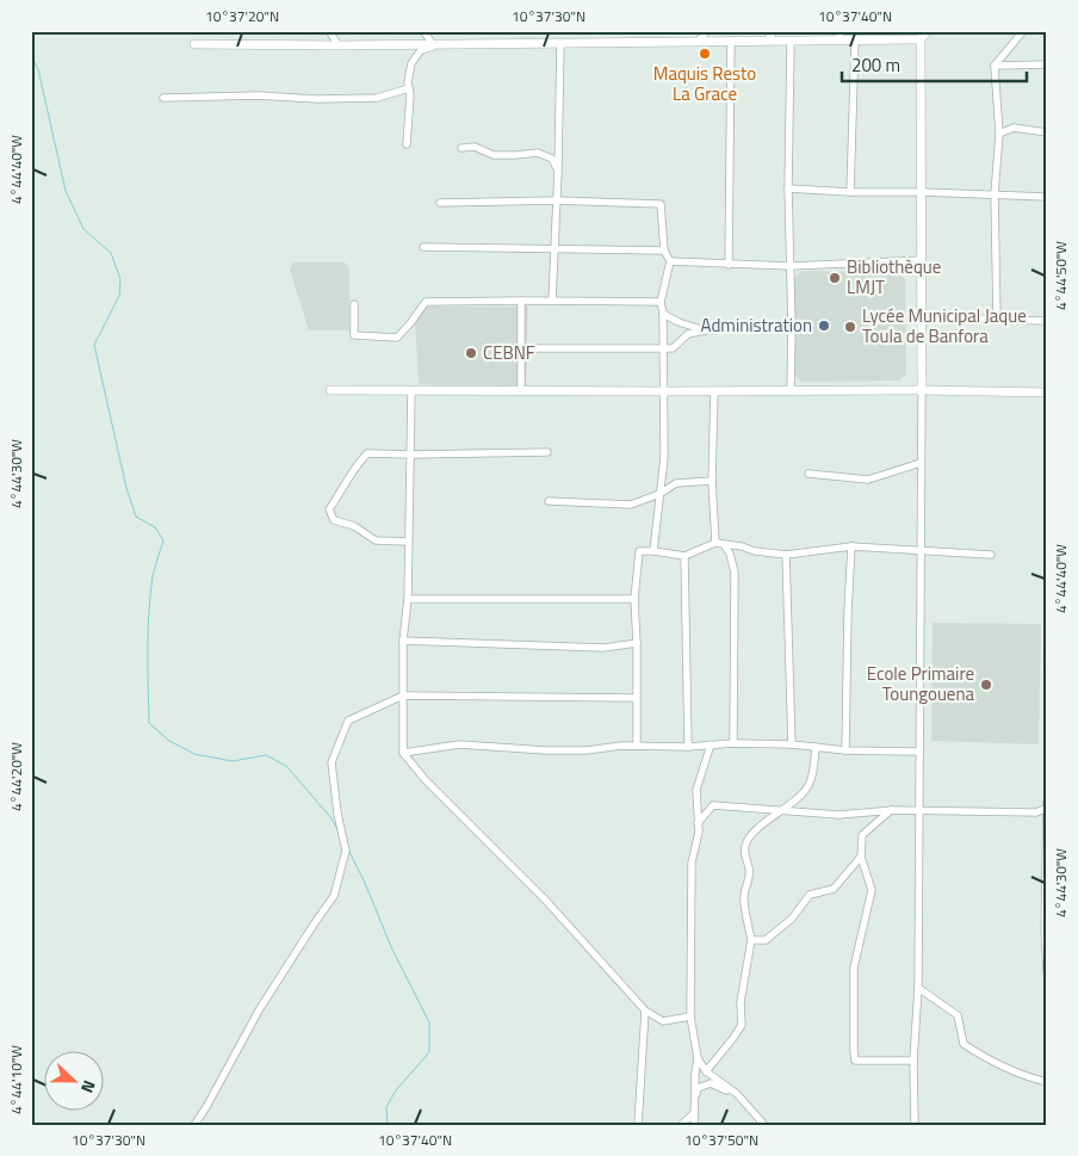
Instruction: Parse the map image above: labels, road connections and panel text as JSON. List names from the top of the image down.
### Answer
{
  "places": [
    "Maquis Resto La Grace",
    "Bibliothèque LMJT",
    "Administration",
    "Lycée Municipal Jaque Toula de Banfora",
    "CEBNF",
    "Ecole Primaire Toungouena"
  ],
  "scale_bar": "200 m",
  "north": "right",
  "coordinates": [
    "10°37'20\"N",
    "10°37'30\"N",
    "10°37'40\"N",
    "4°44'40\"W",
    "4°44'50\"W",
    "4°44'30\"W",
    "4°44'20\"W",
    "4°44'10\"W",
    "10°37'50\"N"
  ]
}
